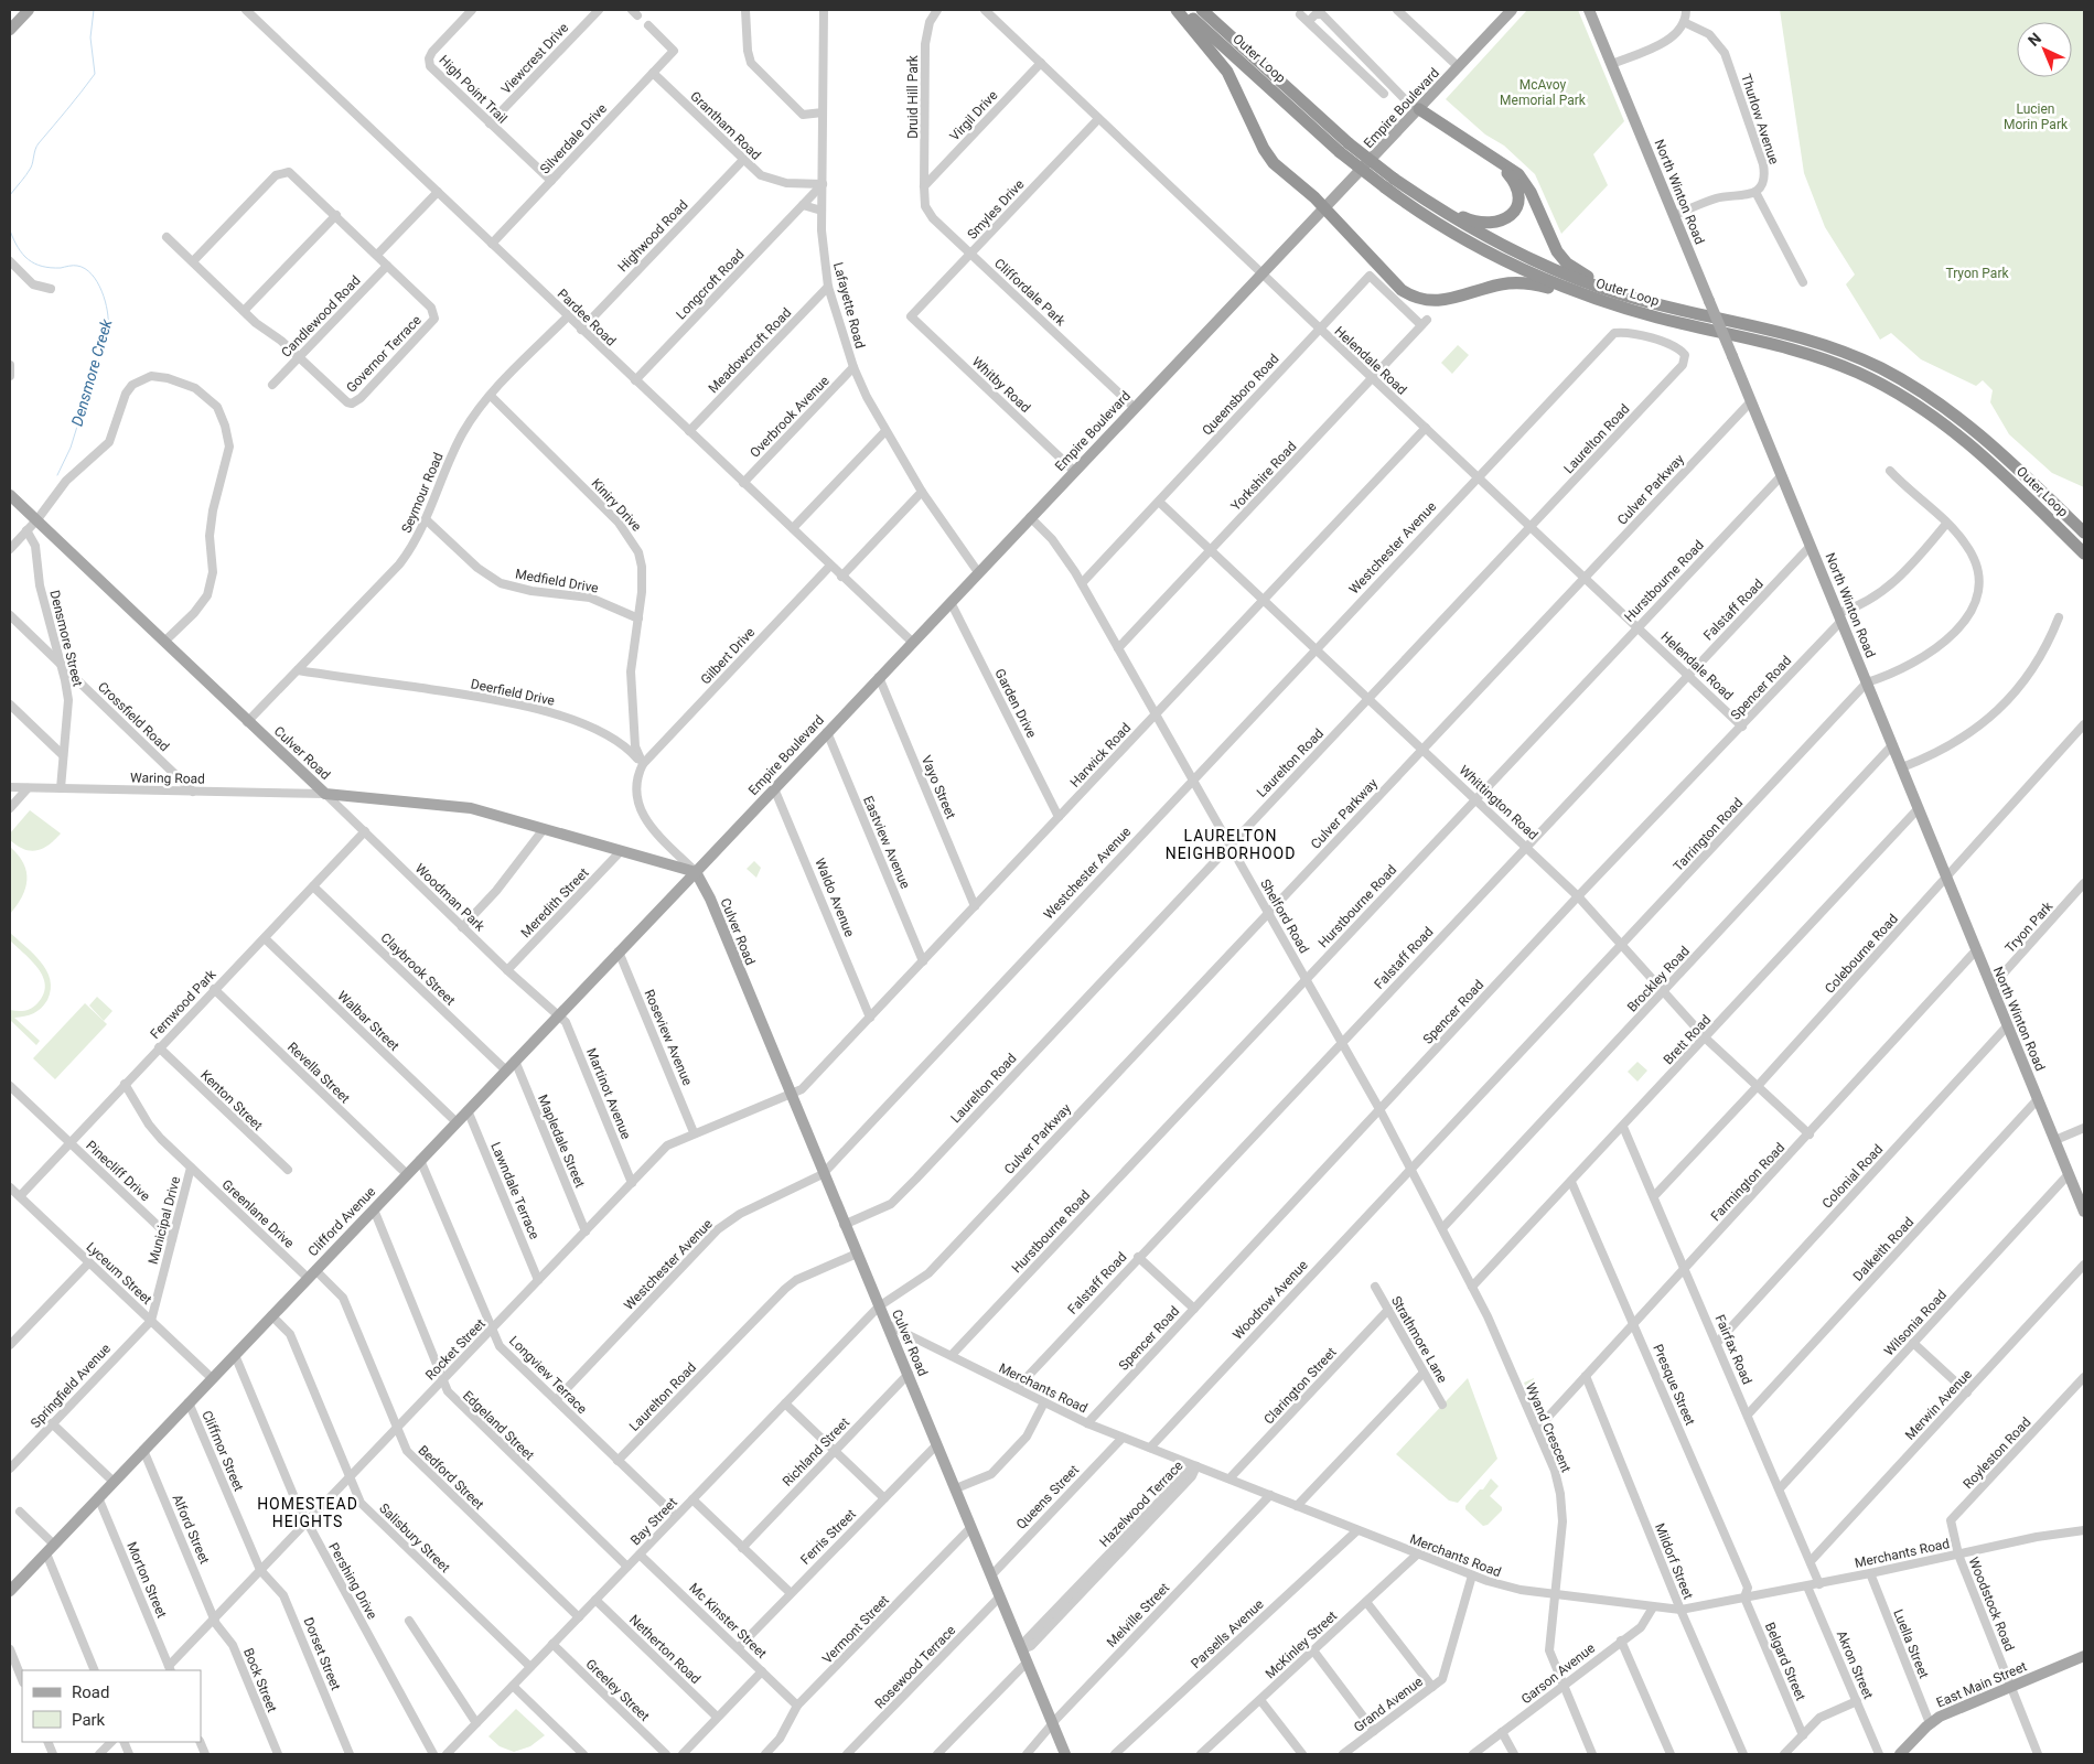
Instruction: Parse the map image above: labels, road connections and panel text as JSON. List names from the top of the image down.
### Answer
{
  "streets": {
    "highway": ["Outer Loop"],
    "main road": [
      "Empire Boulevard",
      "North Winton Road",
      "Culver Road",
      "Clifford Avenue",
      "East Main Street"
    ],
    "street": [
      "Viewcrest Drive",
      "High Point Trail",
      "Druid Hill Park",
      "Virgil Drive",
      "Thurlow Avenue",
      "Grantham Road",
      "Silverdale Drive",
      "Smyles Drive",
      "Highwood Road",
      "Longcroft Road",
      "Cliffordale Park",
      "Lafayette Road",
      "Candlewood Road",
      "Pardee Road",
      "Meadowcroft Road",
      "Governor Terrace",
      "Helendale Road",
      "Whitby Road",
      "Queensboro Road",
      "Overbrook Avenue",
      "Laurelton Road",
      "Yorkshire Road",
      "Culver Parkway",
      "Seymour Road",
      "Kiniry Drive",
      "Westchester Avenue",
      "Medfield Drive",
      "Hurstbourne Road",
      "Falstaff Road",
      "Densmore Street",
      "Gilbert Drive",
      "Spencer Road",
      "Deerfield Drive",
      "Garden Drive",
      "Crossfield Road",
      "Harwick Road",
      "Waring Road",
      "Vayo Street",
      "Whittington Road",
      "Tarrington Road",
      "Eastview Avenue",
      "Woodman Park",
      "Waldo Avenue",
      "Meredith Street",
      "Shelford Road",
      "Tryon Park",
      "Colebourne Road",
      "Claybrook Street",
      "Brockley Road",
      "Fernwood Park",
      "Walbar Street",
      "Roseview Avenue",
      "Brett Road",
      "Revella Street",
      "Martinot Avenue",
      "Kenton Street",
      "Mapledale Street",
      "Pinecliff Drive",
      "Colonial Road",
      "Farmington Road",
      "Lawndale Terrace",
      "Greenlane Drive",
      "Municipal Drive",
      "Dalkeith Road",
      "Lyceum Street",
      "Woodrow Avenue",
      "Wilsonia Road",
      "Strathmore Lane",
      "Rocket Street",
      "Fairfax Road",
      "Longview Terrace",
      "Presque Street",
      "Springfield Avenue",
      "Clarington Street",
      "Merchants Road",
      "Merwin Avenue",
      "Edgeland Street",
      "Wyand Crescent",
      "Cliffmor Street",
      "Richland Street",
      "Royleston Road",
      "Bedford Street",
      "Queens Street",
      "Hazelwood Terrace",
      "Bay Street",
      "Alford Street",
      "Ferris Street",
      "Salisbury Street",
      "Mildorf Street",
      "Morton Street",
      "Pershing Drive",
      "Woodstock Road",
      "Melville Street",
      "Mc Kinster Street",
      "Vermont Street",
      "Parsells Avenue",
      "Luella Street",
      "McKinley Street",
      "Netherton Road",
      "Dorset Street",
      "Belgard Street",
      "Akron Street",
      "Rosewood Terrace",
      "Garson Avenue",
      "Bock Street",
      "Greeley Street",
      "Grand Avenue"
    ]
  },
  "crossings": [
    ["Viewcrest Drive", "High Point Trail"],
    ["High Point Trail", "Silverdale Drive"],
    ["Druid Hill Park", "Virgil Drive"],
    ["Druid Hill Park", "Cliffordale Park"],
    ["Empire Boulevard", "Cliffordale Park"],
    ["Empire Boulevard", "Lafayette Road"],
    ["Empire Boulevard", "Pardee Road"],
    ["Empire Boulevard", "Helendale Road"],
    ["Empire Boulevard", "Whitby Road"],
    ["Empire Boulevard", "Garden Drive"],
    ["Empire Boulevard", "Culver Road"],
    ["Empire Boulevard", "Vayo Street"],
    ["Empire Boulevard", "Eastview Avenue"],
    ["Empire Boulevard", "Waldo Avenue"],
    ["Empire Boulevard", "Shelford Road"],
    ["Empire Boulevard", "Clifford Avenue"],
    ["Virgil Drive", "Cliffordale Park"],
    ["Virgil Drive", "Helendale Road"],
    ["Grantham Road", "Silverdale Drive"],
    ["Grantham Road", "Highwood Road"],
    ["Grantham Road", "Longcroft Road"],
    ["Grantham Road", "Lafayette Road"],
    ["Silverdale Drive", "Pardee Road"],
    ["North Winton Road", "Culver Parkway"],
    ["North Winton Road", "Hurstbourne Road"],
    ["North Winton Road", "Falstaff Road"],
    ["North Winton Road", "Spencer Road"],
    ["North Winton Road", "Tarrington Road"],
    ["North Winton Road", "Tryon Park"],
    ["North Winton Road", "Colebourne Road"],
    ["North Winton Road", "Brockley Road"],
    ["North Winton Road", "Brett Road"],
    ["North Winton Road", "Colonial Road"],
    ["North Winton Road", "Farmington Road"],
    ["North Winton Road", "Dalkeith Road"],
    ["North Winton Road", "Wilsonia Road"],
    ["Smyles Drive", "Cliffordale Park"],
    ["Smyles Drive", "Helendale Road"],
    ["Smyles Drive", "Whitby Road"],
    ["Highwood Road", "Pardee Road"],
    ["Longcroft Road", "Lafayette Road"],
    ["Longcroft Road", "Pardee Road"],
    ["Lafayette Road", "Meadowcroft Road"],
    ["Lafayette Road", "Overbrook Avenue"],
    ["Candlewood Road", "Governor Terrace"],
    ["Pardee Road", "Meadowcroft Road"],
    ["Pardee Road", "Overbrook Avenue"],
    ["Pardee Road", "Seymour Road"],
    ["Pardee Road", "Gilbert Drive"],
    ["Helendale Road", "Queensboro Road"],
    ["Helendale Road", "Laurelton Road"],
    ["Helendale Road", "Yorkshire Road"],
    ["Helendale Road", "Culver Parkway"],
    ["Helendale Road", "Westchester Avenue"],
    ["Helendale Road", "Hurstbourne Road"],
    ["Helendale Road", "Falstaff Road"],
    ["Helendale Road", "Spencer Road"],
    ["Helendale Road", "Harwick Road"],
    ["Queensboro Road", "Yorkshire Road"],
    ["Queensboro Road", "Whittington Road"],
    ["Queensboro Road", "Shelford Road"],
    ["Laurelton Road", "Westchester Avenue"],
    ["Laurelton Road", "Culver Road"],
    ["Laurelton Road", "Whittington Road"],
    ["Laurelton Road", "Shelford Road"],
    ["Laurelton Road", "Longview Terrace"],
    ["Yorkshire Road", "Whittington Road"],
    ["Yorkshire Road", "Shelford Road"],
    ["Culver Parkway", "Culver Road"],
    ["Culver Parkway", "Whittington Road"],
    ["Culver Parkway", "Shelford Road"],
    ["Culver Parkway", "Bay Street"],
    ["Seymour Road", "Kiniry Drive"],
    ["Seymour Road", "Medfield Drive"],
    ["Seymour Road", "Deerfield Drive"],
    ["Seymour Road", "Culver Road"],
    ["Kiniry Drive", "Medfield Drive"],
    ["Kiniry Drive", "Gilbert Drive"],
    ["Kiniry Drive", "Deerfield Drive"],
    ["Westchester Avenue", "Culver Road"],
    ["Westchester Avenue", "Whittington Road"],
    ["Westchester Avenue", "Shelford Road"],
    ["Westchester Avenue", "Longview Terrace"],
    ["Hurstbourne Road", "Whittington Road"],
    ["Hurstbourne Road", "Shelford Road"],
    ["Hurstbourne Road", "Merchants Road"],
    ["Falstaff Road", "Whittington Road"],
    ["Falstaff Road", "Shelford Road"],
    ["Falstaff Road", "Merchants Road"],
    ["Densmore Street", "Crossfield Road"],
    ["Densmore Street", "Waring Road"],
    ["Gilbert Drive", "Deerfield Drive"],
    ["Spencer Road", "Whittington Road"],
    ["Spencer Road", "Shelford Road"],
    ["Spencer Road", "Merchants Road"],
    ["Garden Drive", "Harwick Road"],
    ["Crossfield Road", "Waring Road"],
    ["Culver Road", "Harwick Road"],
    ["Culver Road", "Waring Road"],
    ["Culver Road", "Woodman Park"],
    ["Culver Road", "Meredith Street"],
    ["Culver Road", "Clifford Avenue"],
    ["Culver Road", "Rocket Street"],
    ["Culver Road", "Merchants Road"],
    ["Culver Road", "Richland Street"],
    ["Culver Road", "Queens Street"],
    ["Culver Road", "Hazelwood Terrace"],
    ["Culver Road", "Bay Street"],
    ["Culver Road", "Ferris Street"],
    ["Culver Road", "Melville Street"],
    ["Culver Road", "Vermont Street"],
    ["Culver Road", "Rosewood Terrace"],
    ["Harwick Road", "Vayo Street"],
    ["Harwick Road", "Whittington Road"],
    ["Harwick Road", "Eastview Avenue"],
    ["Harwick Road", "Waldo Avenue"],
    ["Harwick Road", "Shelford Road"],
    ["Harwick Road", "Rocket Street"],
    ["Waring Road", "Woodman Park"],
    ["Whittington Road", "Tarrington Road"],
    ["Whittington Road", "Colebourne Road"],
    ["Whittington Road", "Brockley Road"],
    ["Whittington Road", "Brett Road"],
    ["Whittington Road", "Farmington Road"],
    ["Tarrington Road", "Shelford Road"],
    ["Tarrington Road", "Woodrow Avenue"],
    ["Woodman Park", "Meredith Street"],
    ["Woodman Park", "Fernwood Park"],
    ["Woodman Park", "Martinot Avenue"],
    ["Woodman Park", "Clifford Avenue"],
    ["Shelford Road", "Brockley Road"],
    ["Shelford Road", "Brett Road"],
    ["Shelford Road", "Woodrow Avenue"],
    ["Shelford Road", "Wyand Crescent"],
    ["Colebourne Road", "Fairfax Road"],
    ["Claybrook Street", "Fernwood Park"],
    ["Claybrook Street", "Clifford Avenue"],
    ["Fernwood Park", "Walbar Street"],
    ["Fernwood Park", "Revella Street"],
    ["Fernwood Park", "Kenton Street"],
    ["Fernwood Park", "Pinecliff Drive"],
    ["Fernwood Park", "Municipal Drive"],
    ["Fernwood Park", "Lyceum Street"],
    ["Walbar Street", "Clifford Avenue"],
    ["Roseview Avenue", "Clifford Avenue"],
    ["Roseview Avenue", "Rocket Street"],
    ["Brett Road", "Fairfax Road"],
    ["Brett Road", "Presque Street"],
    ["Revella Street", "Clifford Avenue"],
    ["Martinot Avenue", "Clifford Avenue"],
    ["Martinot Avenue", "Rocket Street"],
    ["Mapledale Street", "Clifford Avenue"],
    ["Mapledale Street", "Rocket Street"],
    ["Pinecliff Drive", "Municipal Drive"],
    ["Colonial Road", "Fairfax Road"],
    ["Farmington Road", "Fairfax Road"],
    ["Farmington Road", "Presque Street"],
    ["Farmington Road", "Wyand Crescent"],
    ["Farmington Road", "Mildorf Street"],
    ["Lawndale Terrace", "Clifford Avenue"],
    ["Lawndale Terrace", "Rocket Street"],
    ["Greenlane Drive", "Municipal Drive"],
    ["Greenlane Drive", "Clifford Avenue"],
    ["Greenlane Drive", "Bedford Street"],
    ["Municipal Drive", "Lyceum Street"],
    ["Municipal Drive", "Springfield Avenue"],
    ["Clifford Avenue", "Lyceum Street"],
    ["Clifford Avenue", "Longview Terrace"],
    ["Clifford Avenue", "Edgeland Street"],
    ["Clifford Avenue", "Cliffmor Street"],
    ["Clifford Avenue", "Bedford Street"],
    ["Clifford Avenue", "Alford Street"],
    ["Clifford Avenue", "Salisbury Street"],
    ["Clifford Avenue", "Morton Street"],
    ["Clifford Avenue", "Pershing Drive"],
    ["Dalkeith Road", "Fairfax Road"],
    ["Lyceum Street", "Springfield Avenue"],
    ["Woodrow Avenue", "Merchants Road"],
    ["Wilsonia Road", "Fairfax Road"],
    ["Strathmore Lane", "Clarington Street"],
    ["Rocket Street", "Longview Terrace"],
    ["Rocket Street", "Edgeland Street"],
    ["Rocket Street", "Cliffmor Street"],
    ["Rocket Street", "Bedford Street"],
    ["Rocket Street", "Alford Street"],
    ["Rocket Street", "Salisbury Street"],
    ["Rocket Street", "Morton Street"],
    ["Rocket Street", "Pershing Drive"],
    ["Rocket Street", "Dorset Street"],
    ["Rocket Street", "Bock Street"],
    ["Fairfax Road", "Merchants Road"],
    ["Fairfax Road", "Merwin Avenue"],
    ["Longview Terrace", "Bay Street"],
    ["Presque Street", "Merchants Road"],
    ["Presque Street", "Belgard Street"],
    ["Clarington Street", "Merchants Road"],
    ["Merchants Road", "Wyand Crescent"],
    ["Merchants Road", "Royleston Road"],
    ["Merchants Road", "Queens Street"],
    ["Merchants Road", "Hazelwood Terrace"],
    ["Merchants Road", "Mildorf Street"],
    ["Merchants Road", "Woodstock Road"],
    ["Merchants Road", "Melville Street"],
    ["Merchants Road", "Parsells Avenue"],
    ["Merchants Road", "Luella Street"],
    ["Merchants Road", "McKinley Street"],
    ["Merchants Road", "Belgard Street"],
    ["Merchants Road", "Akron Street"],
    ["Merchants Road", "Garson Avenue"],
    ["Merchants Road", "Grand Avenue"],
    ["Edgeland Street", "Bay Street"],
    ["Wyand Crescent", "Garson Avenue"],
    ["Cliffmor Street", "Dorset Street"],
    ["Royleston Road", "Woodstock Road"],
    ["Bedford Street", "Bay Street"],
    ["Bay Street", "Salisbury Street"],
    ["Bay Street", "Mc Kinster Street"],
    ["Bay Street", "Netherton Road"],
    ["Bay Street", "Greeley Street"],
    ["Alford Street", "Bock Street"],
    ["Ferris Street", "Mc Kinster Street"],
    ["Woodstock Road", "East Main Street"],
    ["Mc Kinster Street", "Vermont Street"],
    ["Luella Street", "East Main Street"]
  ],
  "districts": ["LAURELTON NEIGHBORHOOD", "HOMESTEAD HEIGHTS"],
  "water": ["Densmore Creek"],
  "parks": ["McAvoy Memorial Park", "Lucien Morin Park", "Tryon Park"],
  "legend": ["Road", "Park"],
  "north": "top left"
}
